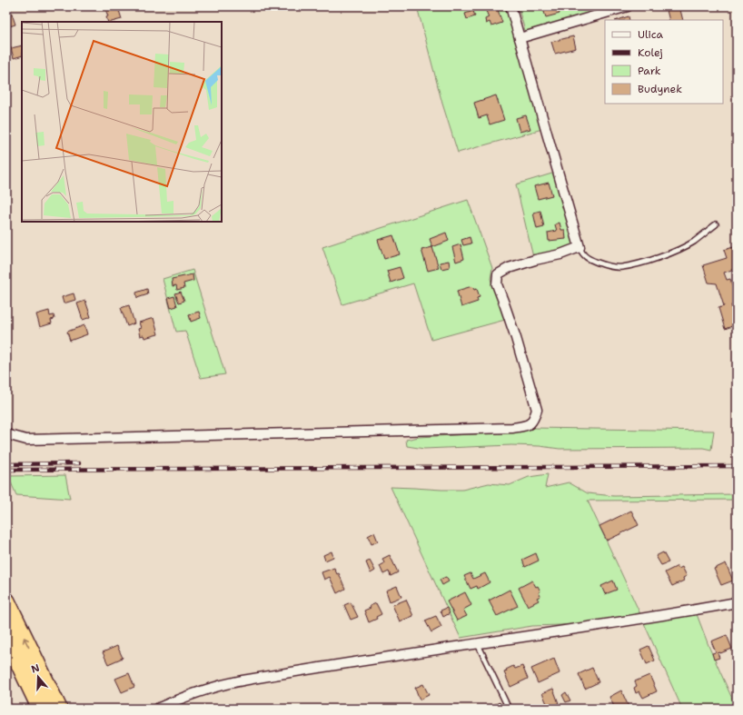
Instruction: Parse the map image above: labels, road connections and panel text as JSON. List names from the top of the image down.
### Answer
{
  "legend": [
    "Ulica",
    "Kolej",
    "Park",
    "Budynek"
  ],
  "north": "top"
}
